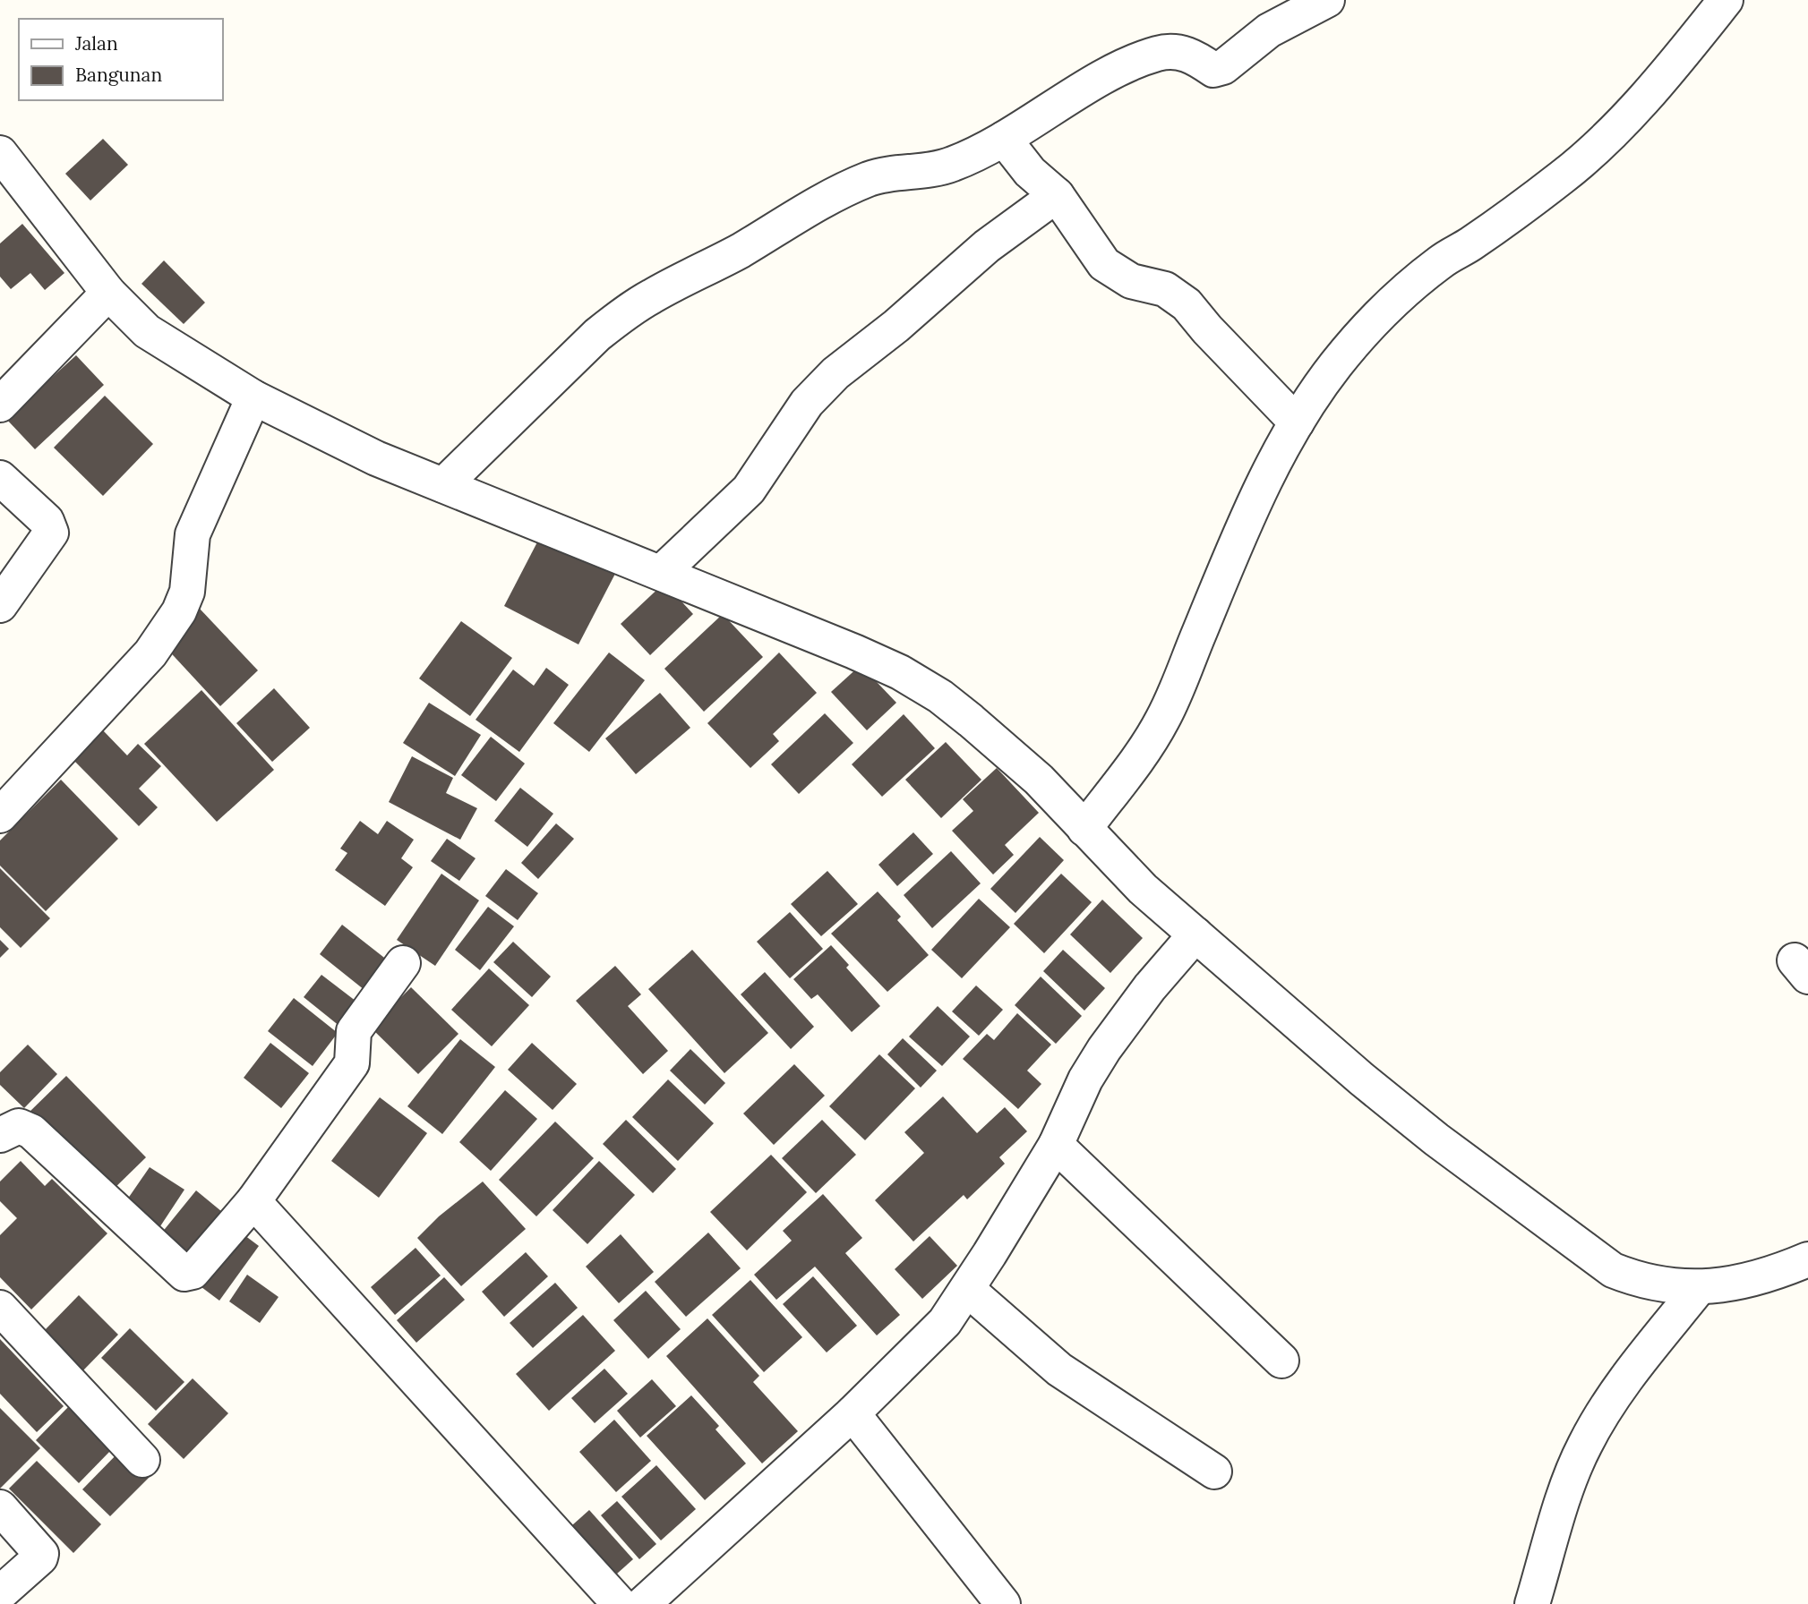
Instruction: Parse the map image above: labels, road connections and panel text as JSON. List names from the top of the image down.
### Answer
{
  "legend": ["Jalan", "Bangunan"]
}
